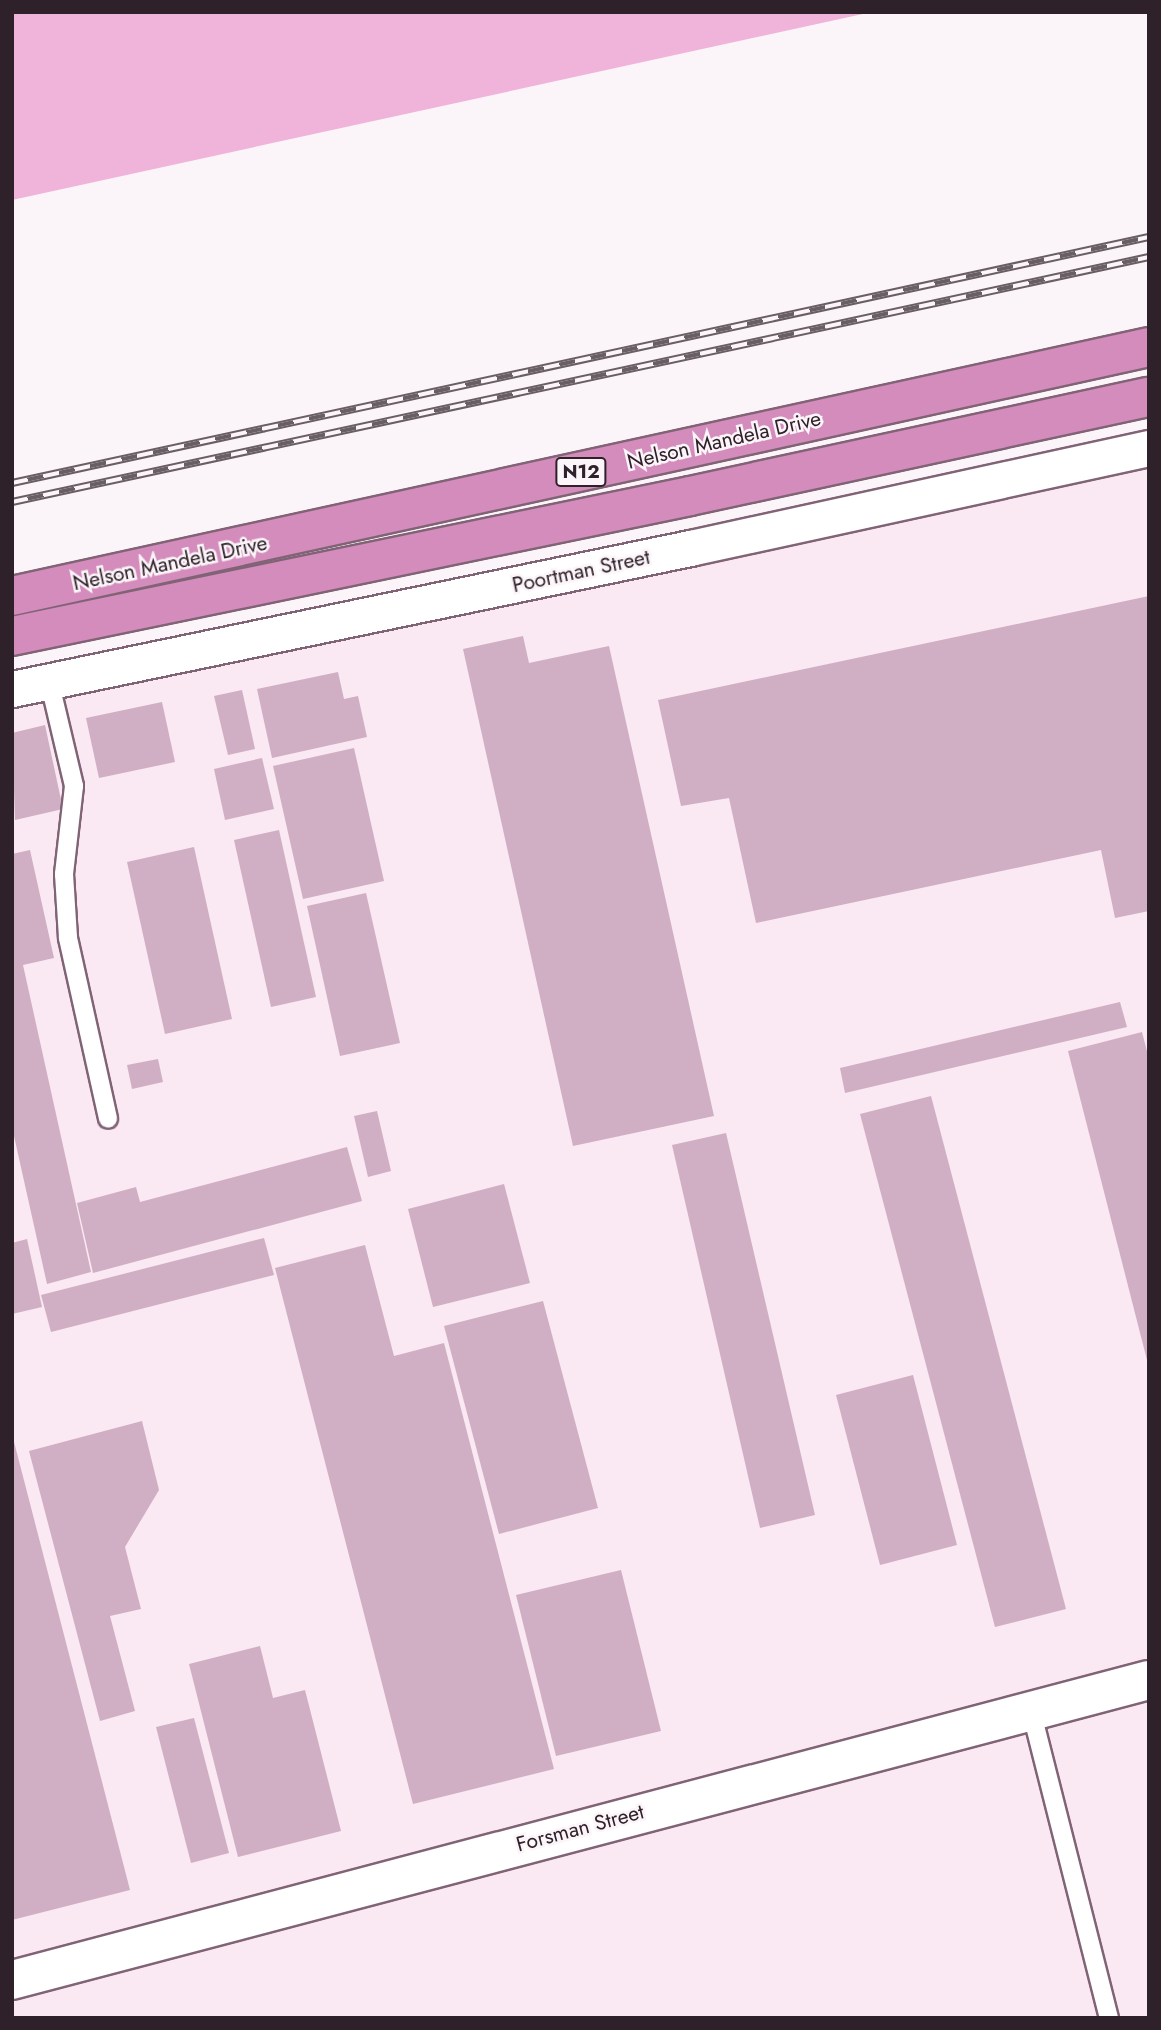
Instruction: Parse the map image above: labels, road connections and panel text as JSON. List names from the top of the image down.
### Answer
{
  "streets": {
    "highway": ["Nelson Mandela Drive", "N12"],
    "street": ["Poortman Street", "Forsman Street"]
  }
}
